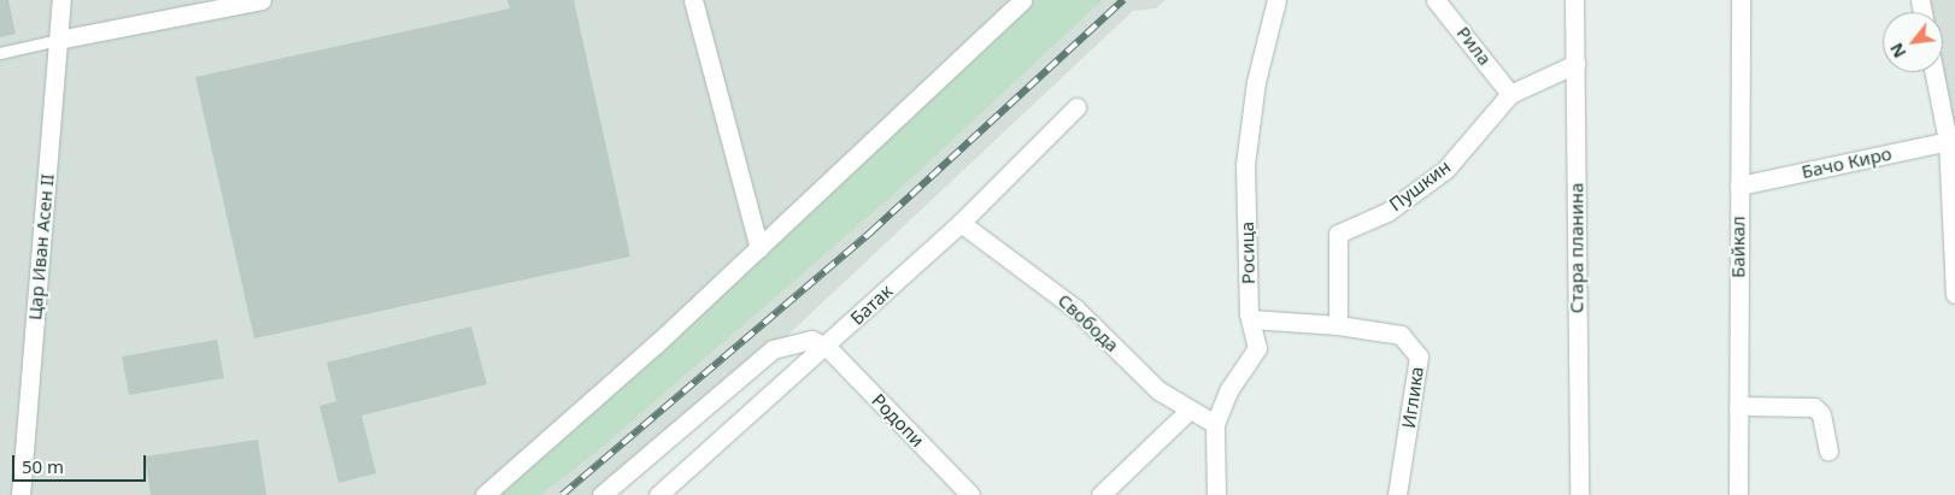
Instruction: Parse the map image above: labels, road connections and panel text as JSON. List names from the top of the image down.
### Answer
{
  "streets": {
    "street": [
      "Рила",
      "Бачо Киро",
      "Пушкин",
      "Цар Иван Асен II",
      "Байкал",
      "Стара планина",
      "Росица",
      "Батак",
      "Свобода",
      "Иглика",
      "Родопи"
    ]
  },
  "crossings": [
    ["Рила", "Пушкин"],
    ["Бачо Киро", "Байкал"],
    ["Пушкин", "Стара планина"],
    ["Пушкин", "Иглика"],
    ["Росица", "Свобода"],
    ["Батак", "Свобода"],
    ["Батак", "Родопи"]
  ],
  "scale_bar": "50 m",
  "north": "bottom left"
}
